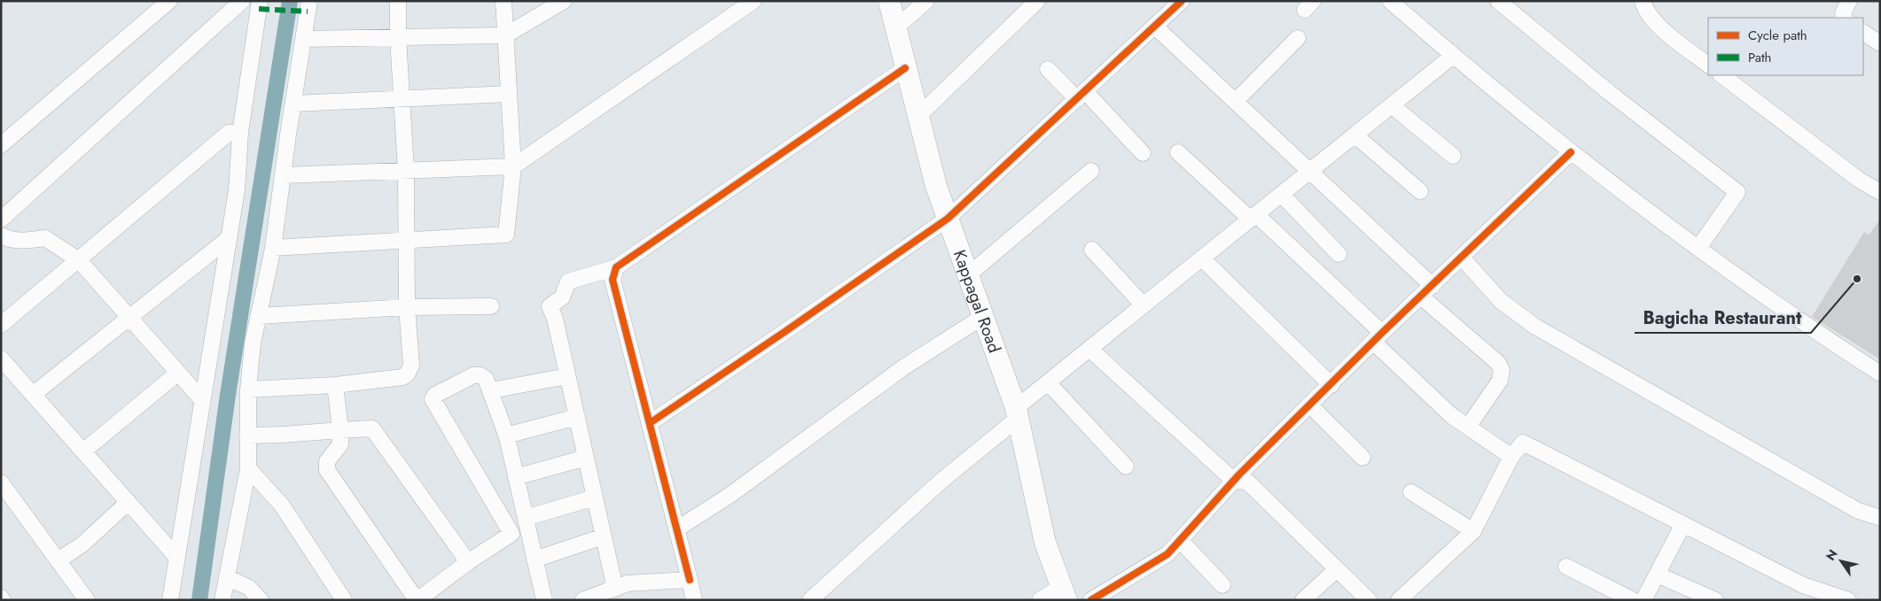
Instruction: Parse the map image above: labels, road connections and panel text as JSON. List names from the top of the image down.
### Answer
{
  "streets": {
    "main road": ["Kappagal Road"]
  },
  "places": ["Bagicha Restaurant"],
  "legend": ["Cycle path", "Path"],
  "north": "top left"
}
